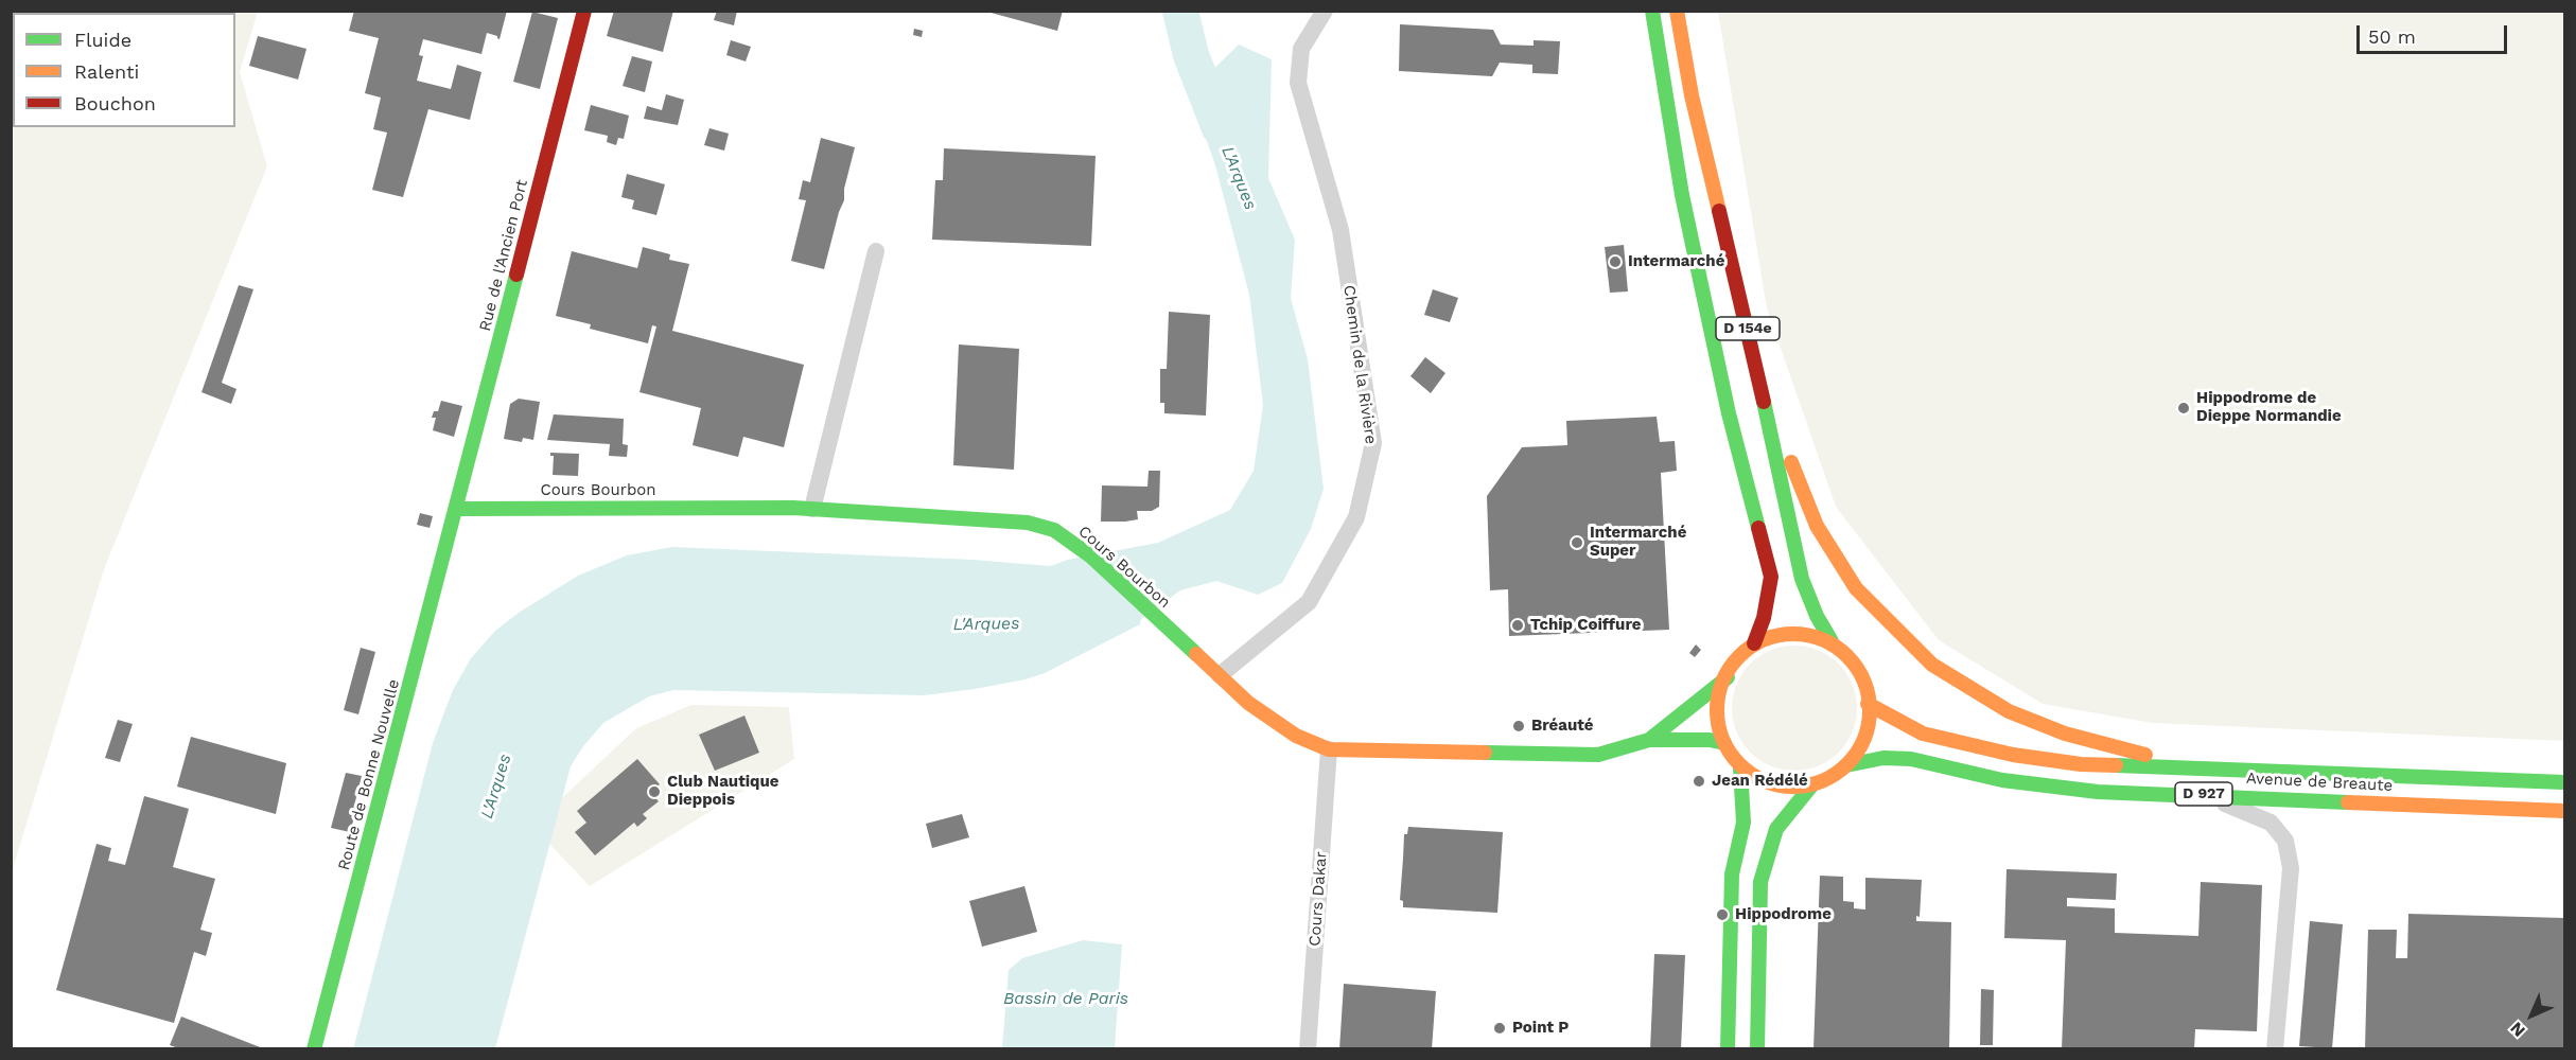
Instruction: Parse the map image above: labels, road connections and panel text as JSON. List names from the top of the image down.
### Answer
{
  "streets": {
    "main road": [
      "Rue de l'Ancien Port",
      "D 154e",
      "Cours Bourbon",
      "Route de Bonne Nouvelle",
      "Avenue de Breaute",
      "D 927"
    ],
    "street": ["Chemin de la Rivière", "Cours Dakar"]
  },
  "crossings": [
    ["Rue de l'Ancien Port", "Cours Bourbon"],
    ["Rue de l'Ancien Port", "Route de Bonne Nouvelle"],
    ["D 154e", "Cours Bourbon"],
    ["D 154e", "Avenue de Breaute"],
    ["Chemin de la Rivière", "Cours Bourbon"],
    ["Cours Bourbon", "Route de Bonne Nouvelle"],
    ["Cours Bourbon", "Avenue de Breaute"],
    ["Cours Bourbon", "Cours Dakar"]
  ],
  "water": ["L'Arques", "Bassin de Paris"],
  "places": [
    "Intermarché",
    "Hippodrome de Dieppe Normandie",
    "Intermarché Super",
    "Tchip Coiffure",
    "Bréauté",
    "Jean Rédélé",
    "Club Nautique Dieppois",
    "Hippodrome",
    "Point P"
  ],
  "legend": ["Fluide", "Ralenti", "Bouchon"],
  "scale_bar": "50 m",
  "north": "bottom left"
}
